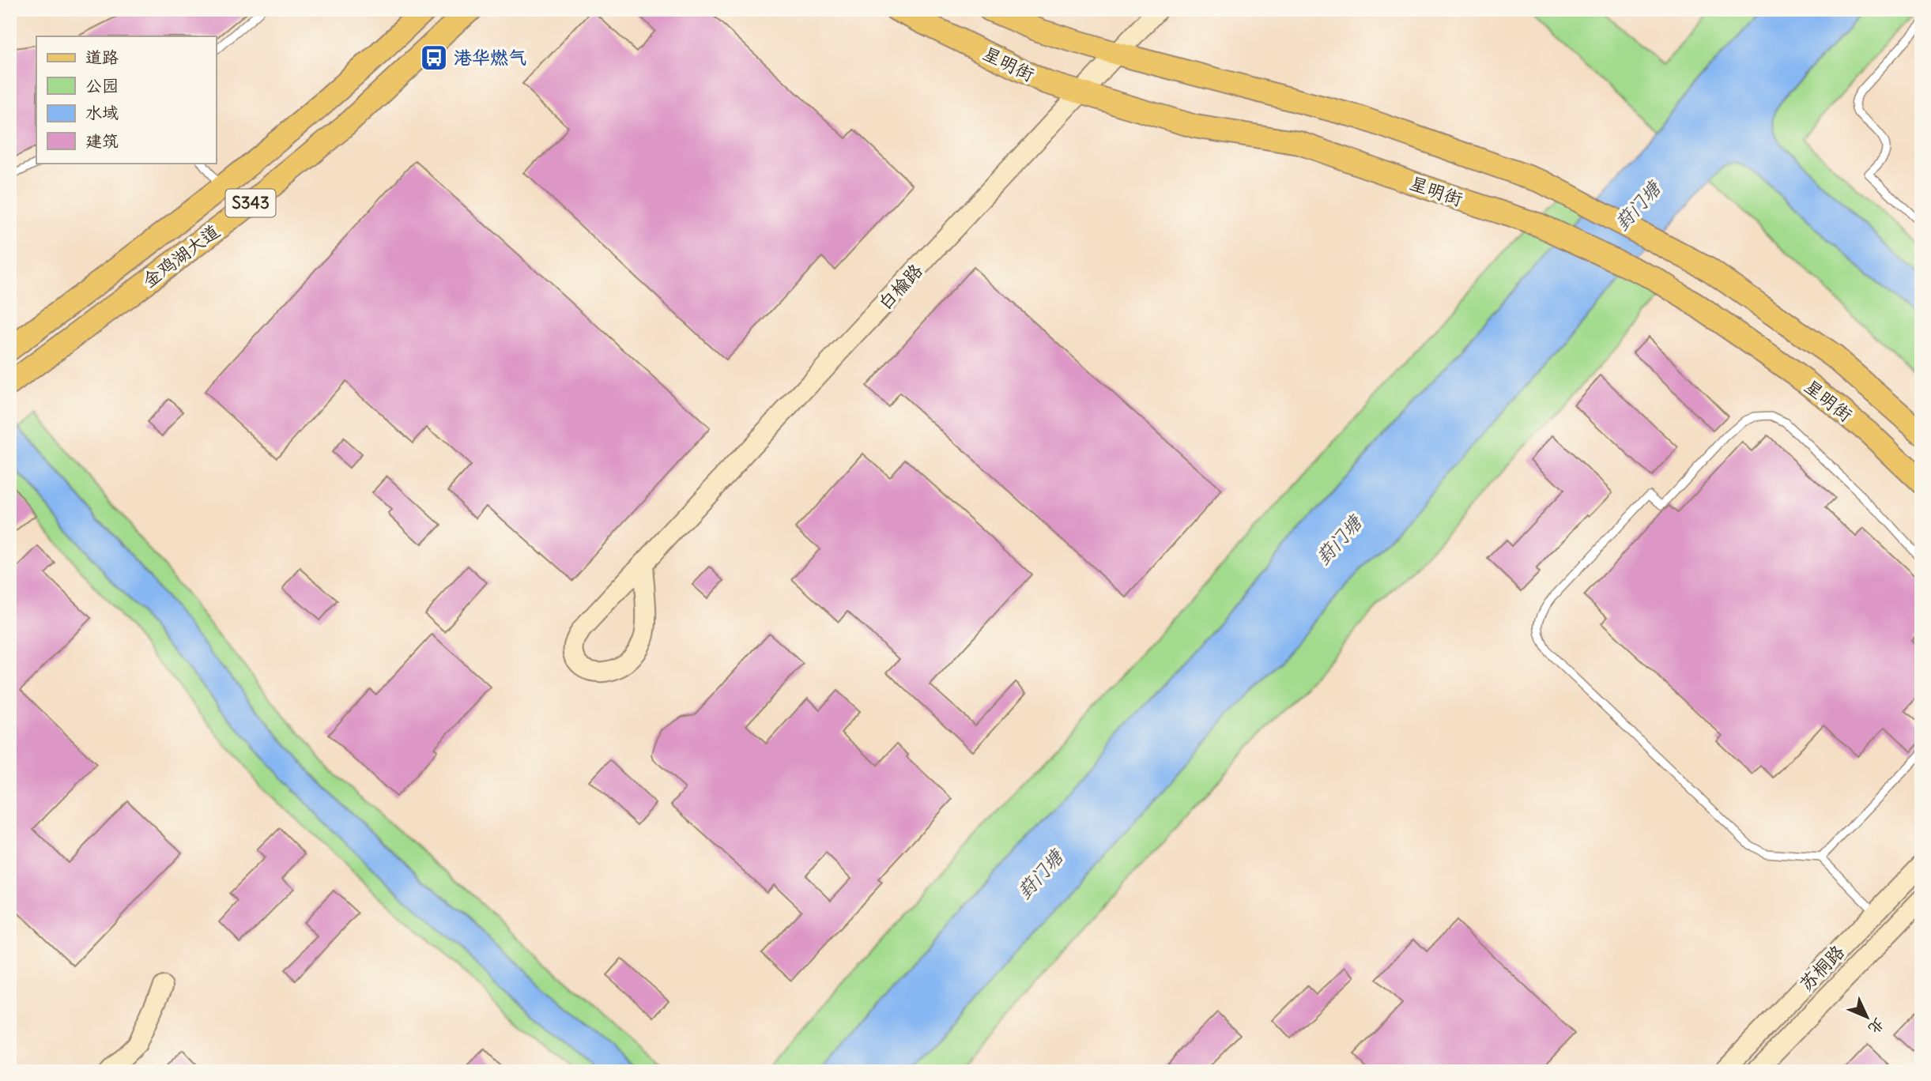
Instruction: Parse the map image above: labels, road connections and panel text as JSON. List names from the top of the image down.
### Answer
{
  "streets": {
    "main road": ["星明街", "S343", "金鸡湖大道"],
    "street": ["白榆路", "苏桐路"]
  },
  "crossings": [
    ["星明街", "白榆路"]
  ],
  "water": ["葑门塘"],
  "places": {
    "bus stop": ["港华燃气"]
  },
  "legend": [
    "道路",
    "公园",
    "水域",
    "建筑"
  ],
  "north": "bottom right"
}
